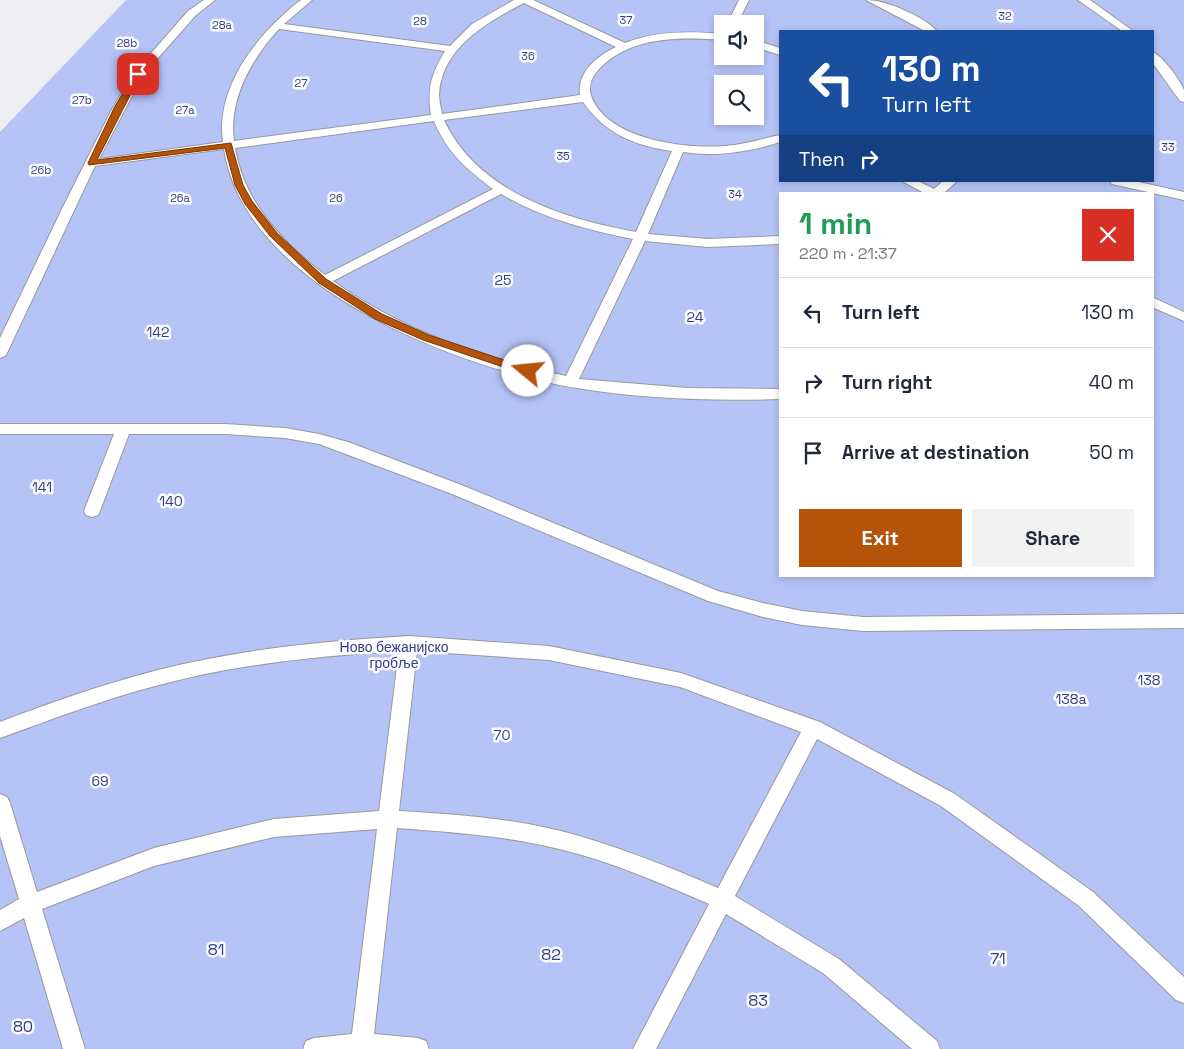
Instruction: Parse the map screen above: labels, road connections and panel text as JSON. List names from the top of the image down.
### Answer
{
  "parks": [
    "32",
    "37",
    "28",
    "28a",
    "28b",
    "36",
    "27",
    "27b",
    "27a",
    "33",
    "35",
    "26b",
    "34",
    "26a",
    "26",
    "25",
    "24",
    "142",
    "141",
    "140",
    "Ново бежанијско гробље",
    "138",
    "138a",
    "70",
    "69",
    "81",
    "82",
    "71",
    "83",
    "80"
  ],
  "page": {
    "turn": ["130 m", "Turn left"],
    "then": "Then",
    "heading": ["1 min", "220 m · 21:37"],
    "list": [
      {
        "name": "Turn left",
        "value": "130 m"
      },
      {
        "name": "Turn right",
        "value": "40 m"
      },
      {
        "name": "Arrive at destination",
        "value": "50 m"
      }
    ],
    "buttons": ["Exit", "Share"]
  }
}
